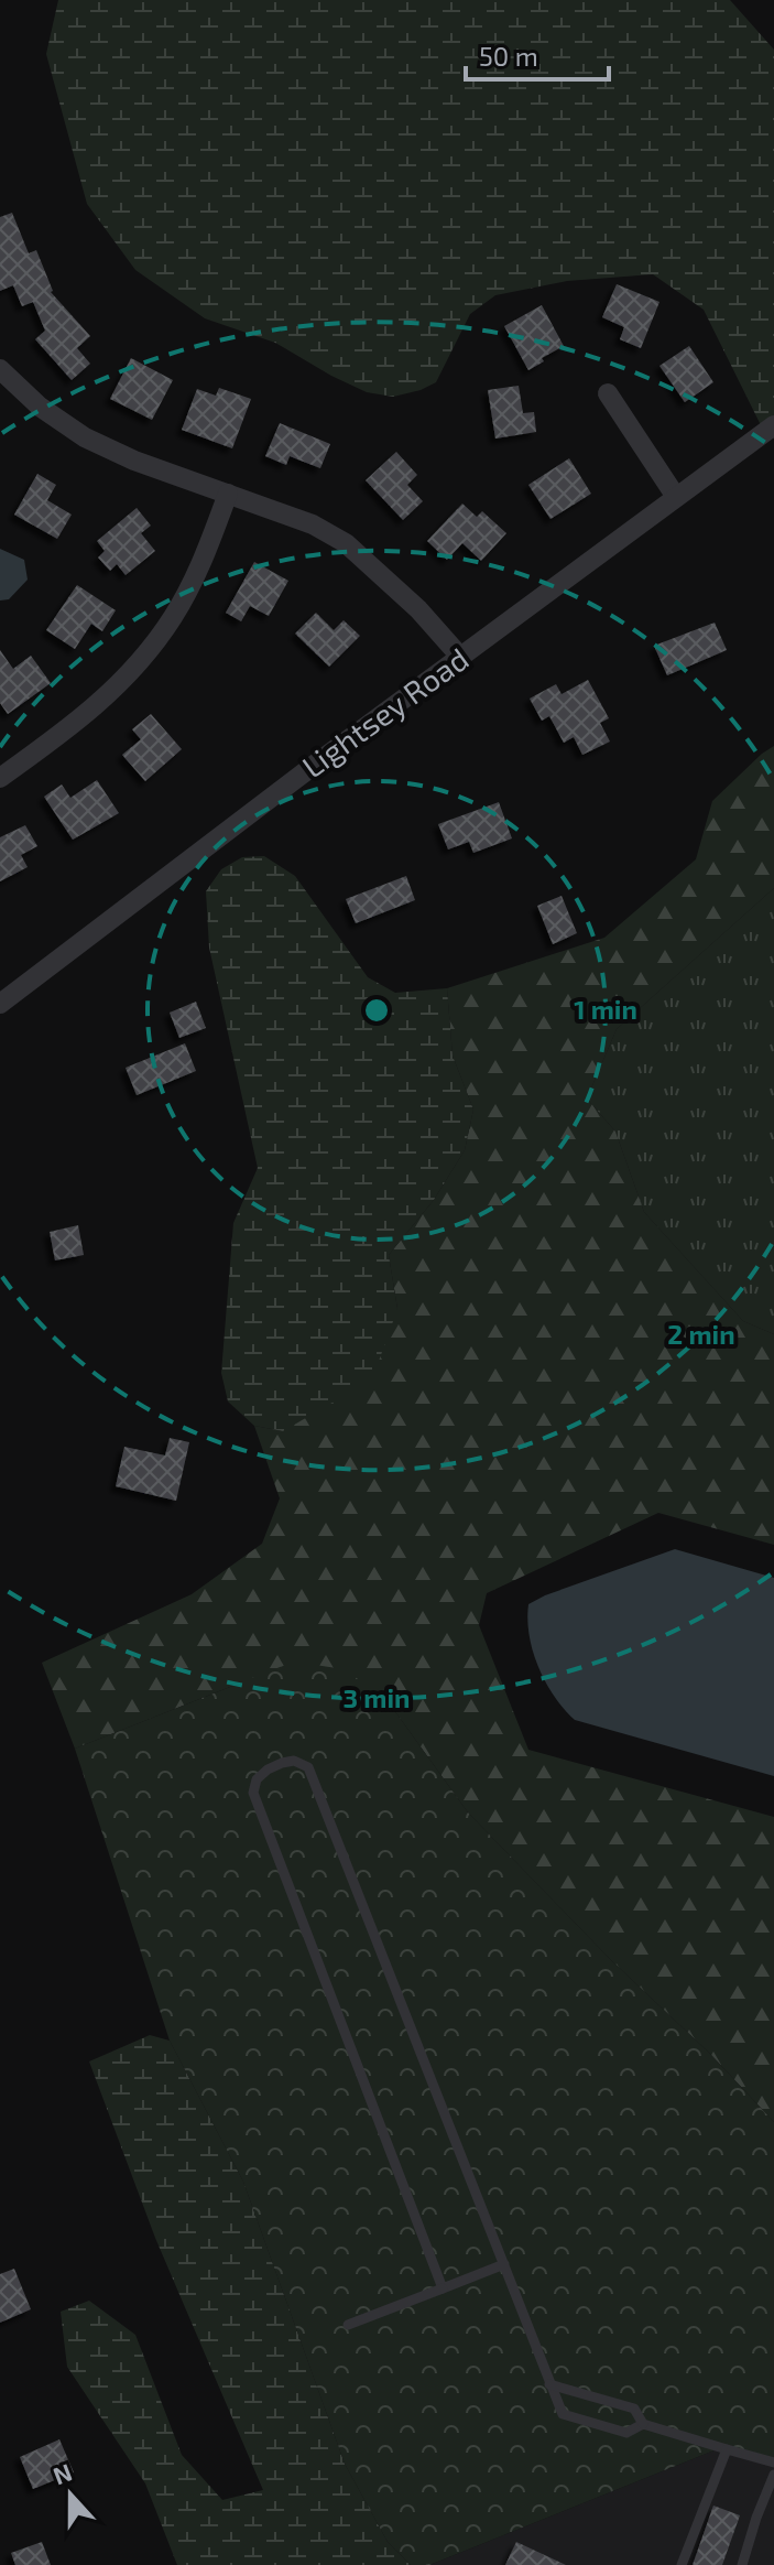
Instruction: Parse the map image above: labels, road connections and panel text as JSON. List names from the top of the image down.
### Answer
{
  "streets": {
    "street": ["Lightsey Road"]
  },
  "scale_bar": "50 m",
  "north": "top",
  "rings": ["1 min", "2 min", "3 min"]
}
